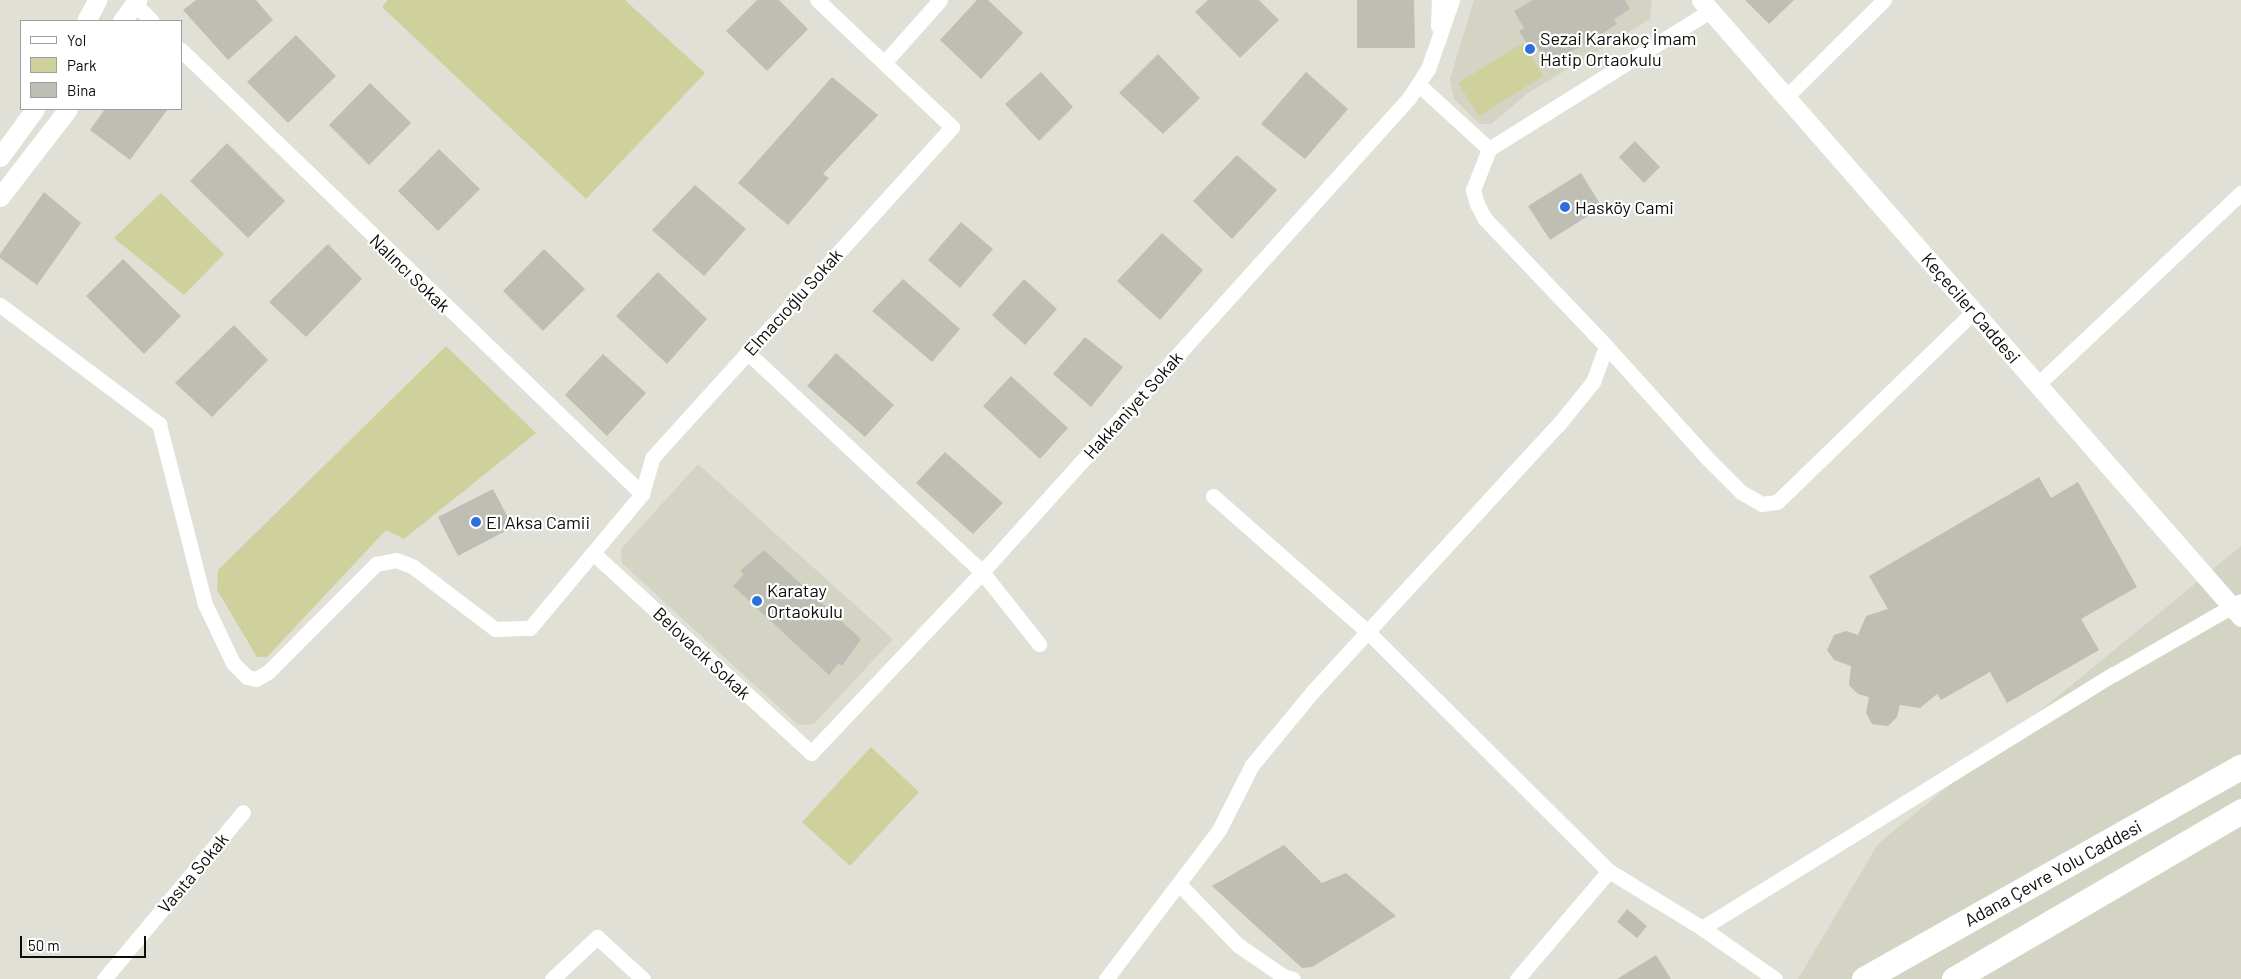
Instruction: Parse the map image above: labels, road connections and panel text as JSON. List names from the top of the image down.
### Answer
{
  "streets": {
    "highway": ["Adana Çevre Yolu Caddesi"],
    "street": [
      "Nalıncı Sokak",
      "Elmacıoğlu Sokak",
      "Keçeciler Caddesi",
      "Hakkaniyet Sokak",
      "Belovacık Sokak",
      "Vasıta Sokak"
    ]
  },
  "crossings": [
    ["Nalıncı Sokak", "Elmacıoğlu Sokak"],
    ["Elmacıoğlu Sokak", "Belovacık Sokak"],
    ["Hakkaniyet Sokak", "Belovacık Sokak"]
  ],
  "places": [
    "Sezai Karakoç İmam Hatip Ortaokulu",
    "Hasköy Cami",
    "El Aksa Camii",
    "Karatay Ortaokulu"
  ],
  "legend": ["Yol", "Park", "Bina"],
  "scale_bar": "50 m"
}
